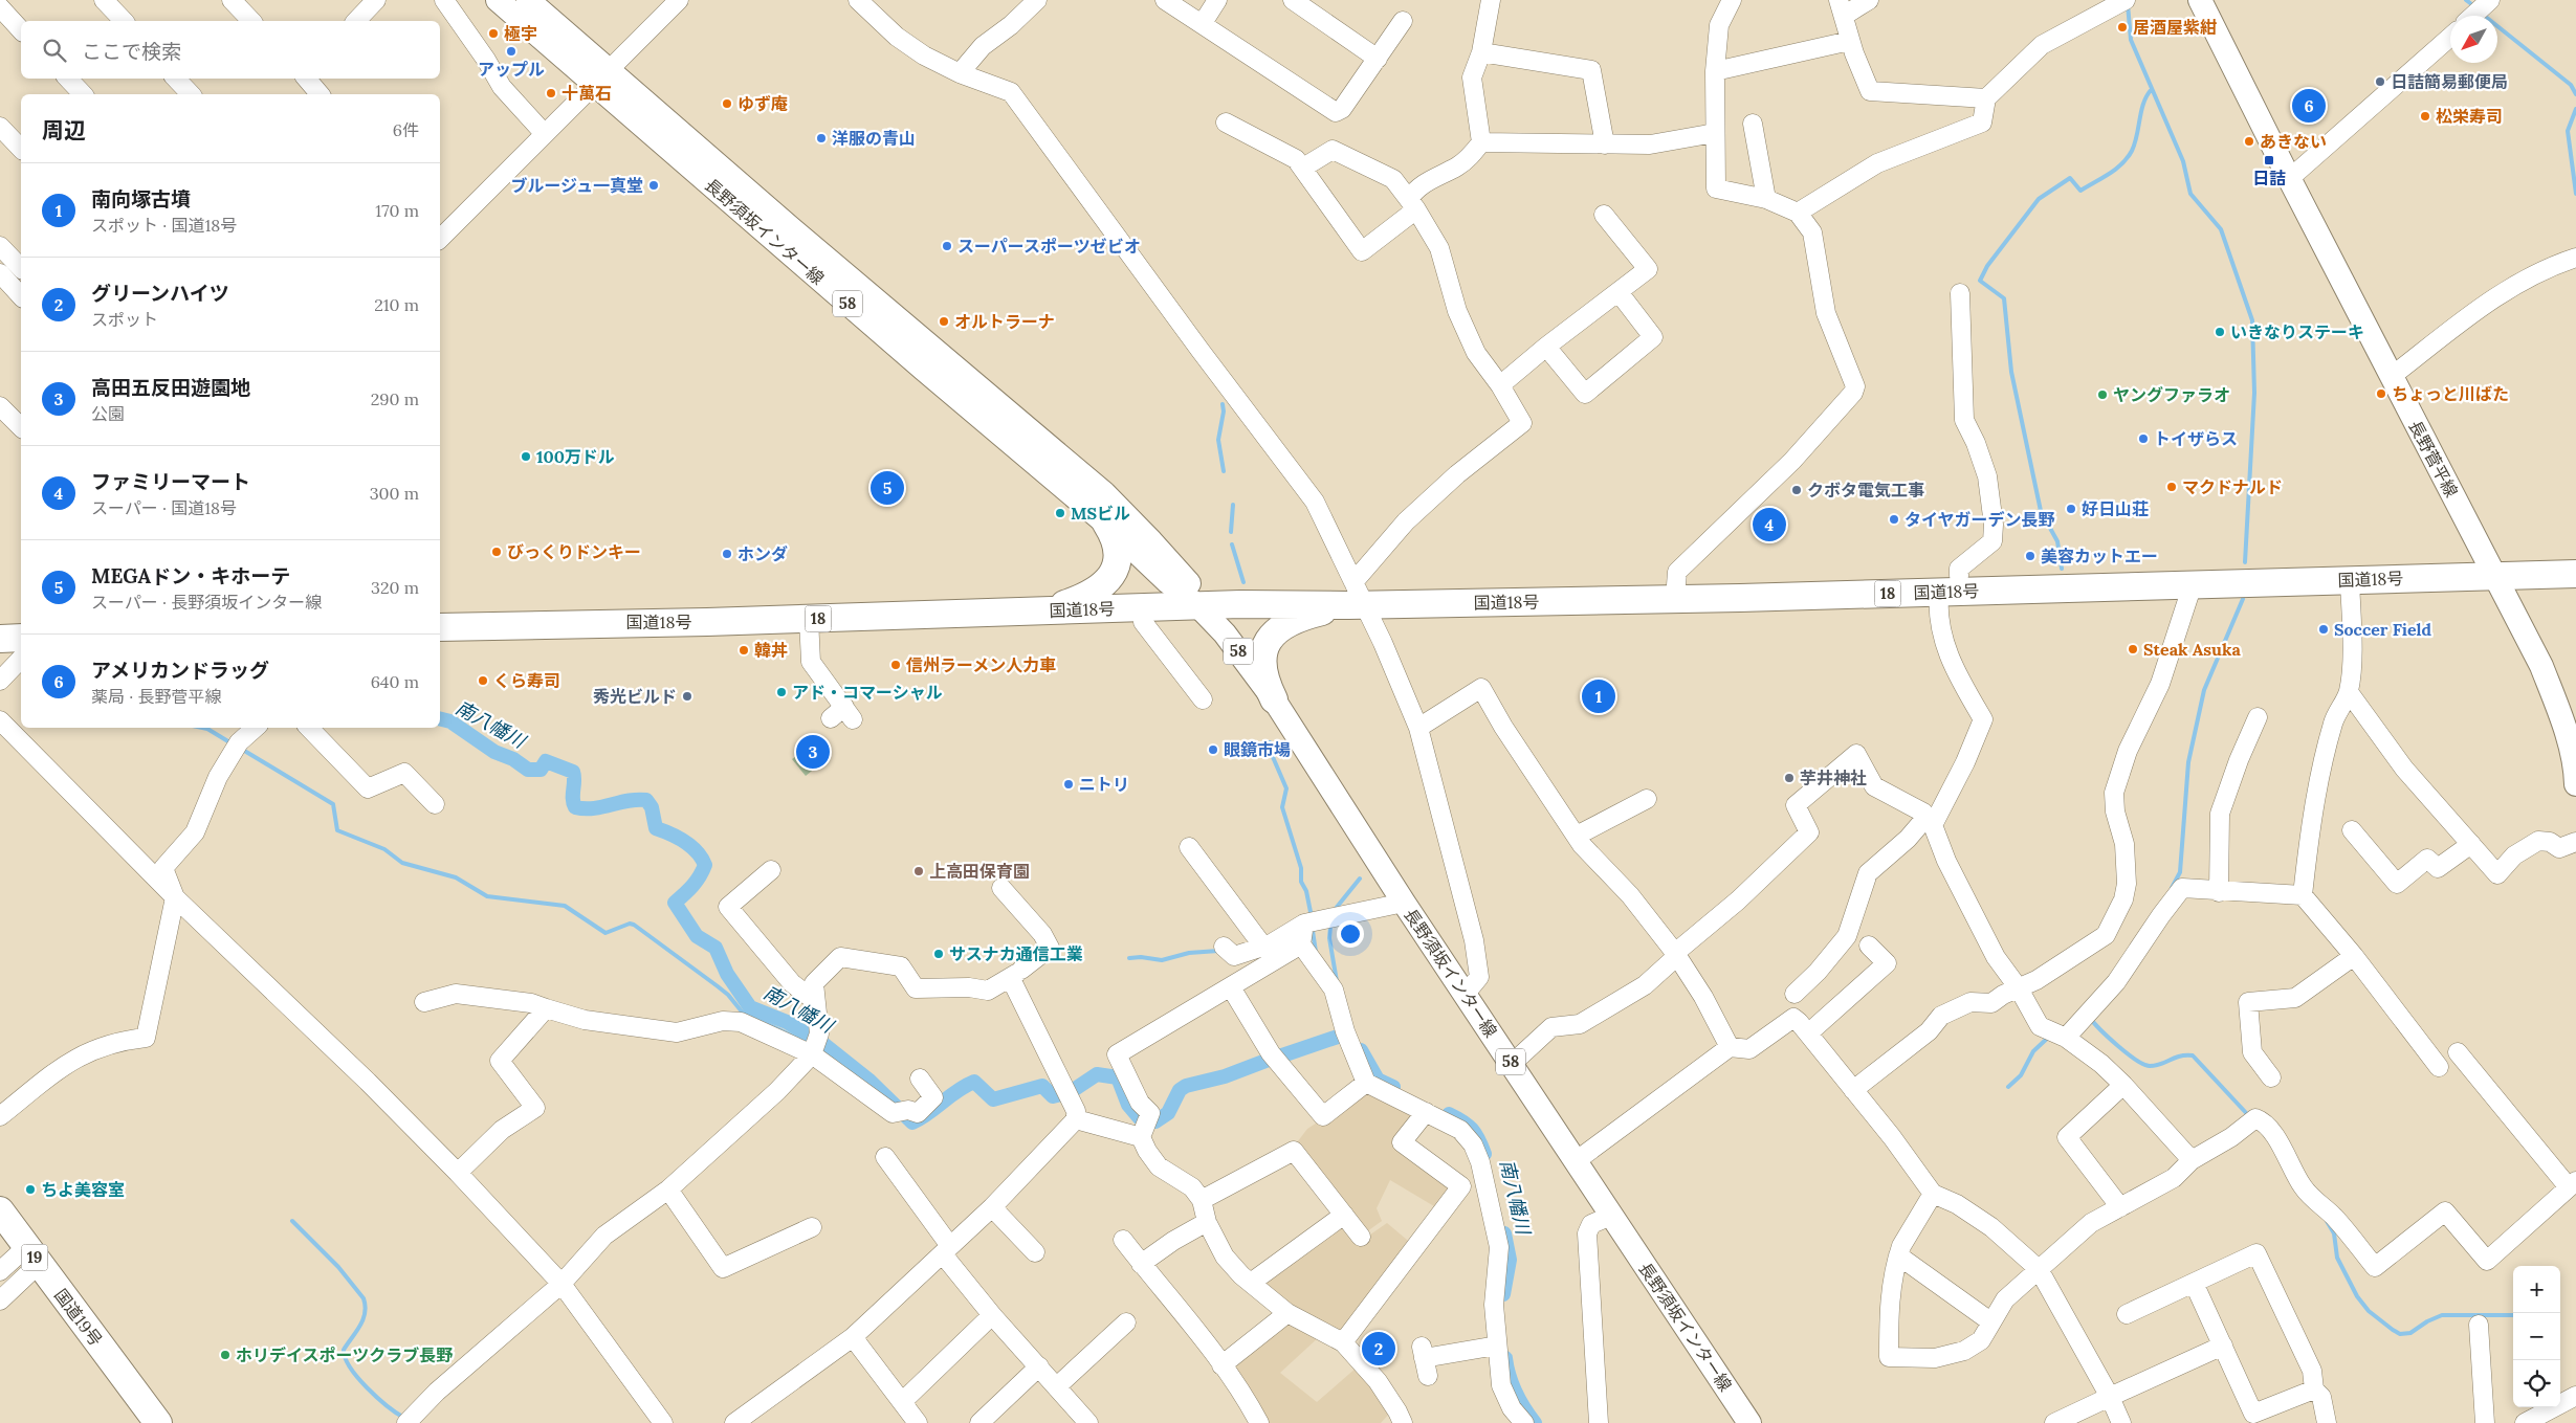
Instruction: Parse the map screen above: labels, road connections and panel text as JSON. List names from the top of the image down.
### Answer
{
  "streets": {
    "highway": [
      "国道18号",
      "18",
      "19",
      "国道19号"
    ],
    "main road": ["長野須坂インター線", "58", "長野菅平線"]
  },
  "crossings": [
    ["長野須坂インター線", "国道18号"],
    ["長野菅平線", "国道18号"]
  ],
  "water": ["南八幡川"],
  "places": {
    "other": [
      "居酒屋紫紺",
      "極宇",
      "アップル",
      "日詰簡易郵便局",
      "十萬石",
      "ゆず庵",
      "松栄寿司",
      "洋服の青山",
      "あきない",
      "ブルージュ一真堂",
      "スーパースポーツゼビオ",
      "オルトラーナ",
      "いきなりステーキ",
      "ちょっと川ばた",
      "ヤングファラオ",
      "トイザらス",
      "100万ドル",
      "マクドナルド",
      "クボタ電気工事",
      "好日山荘",
      "MSビル",
      "タイヤガーデン長野",
      "びっくりドンキー",
      "ホンダ",
      "美容カットエー",
      "Soccer Field",
      "Steak Asuka",
      "韓丼",
      "信州ラーメン人力車",
      "くら寿司",
      "アド・コマーシャル",
      "秀光ビルド",
      "眼鏡市場",
      "芋井神社",
      "ニトリ",
      "上高田保育園",
      "サスナカ通信工業",
      "ちよ美容室",
      "ホリデイスポーツクラブ長野"
    ],
    "transit": ["日詰"]
  },
  "north": "bottom left",
  "page": {
    "search": "ここで検索",
    "pins": [
      "6",
      "5",
      "4",
      "1",
      "3",
      "2"
    ],
    "heading": ["周辺", "6件"],
    "list": [
      {
        "mark": "1",
        "name": "南向塚古墳",
        "note": "スポット · 国道18号",
        "value": "170 m"
      },
      {
        "mark": "2",
        "name": "グリーンハイツ",
        "note": "スポット",
        "value": "210 m"
      },
      {
        "mark": "3",
        "name": "高田五反田遊園地",
        "note": "公園",
        "value": "290 m"
      },
      {
        "mark": "4",
        "name": "ファミリーマート",
        "note": "スーパー · 国道18号",
        "value": "300 m"
      },
      {
        "mark": "5",
        "name": "MEGAドン・キホーテ",
        "note": "スーパー · 長野須坂インター線",
        "value": "320 m"
      },
      {
        "mark": "6",
        "name": "アメリカンドラッグ",
        "note": "薬局 · 長野菅平線",
        "value": "640 m"
      }
    ],
    "map_buttons": ["+", "−"]
  }
}
